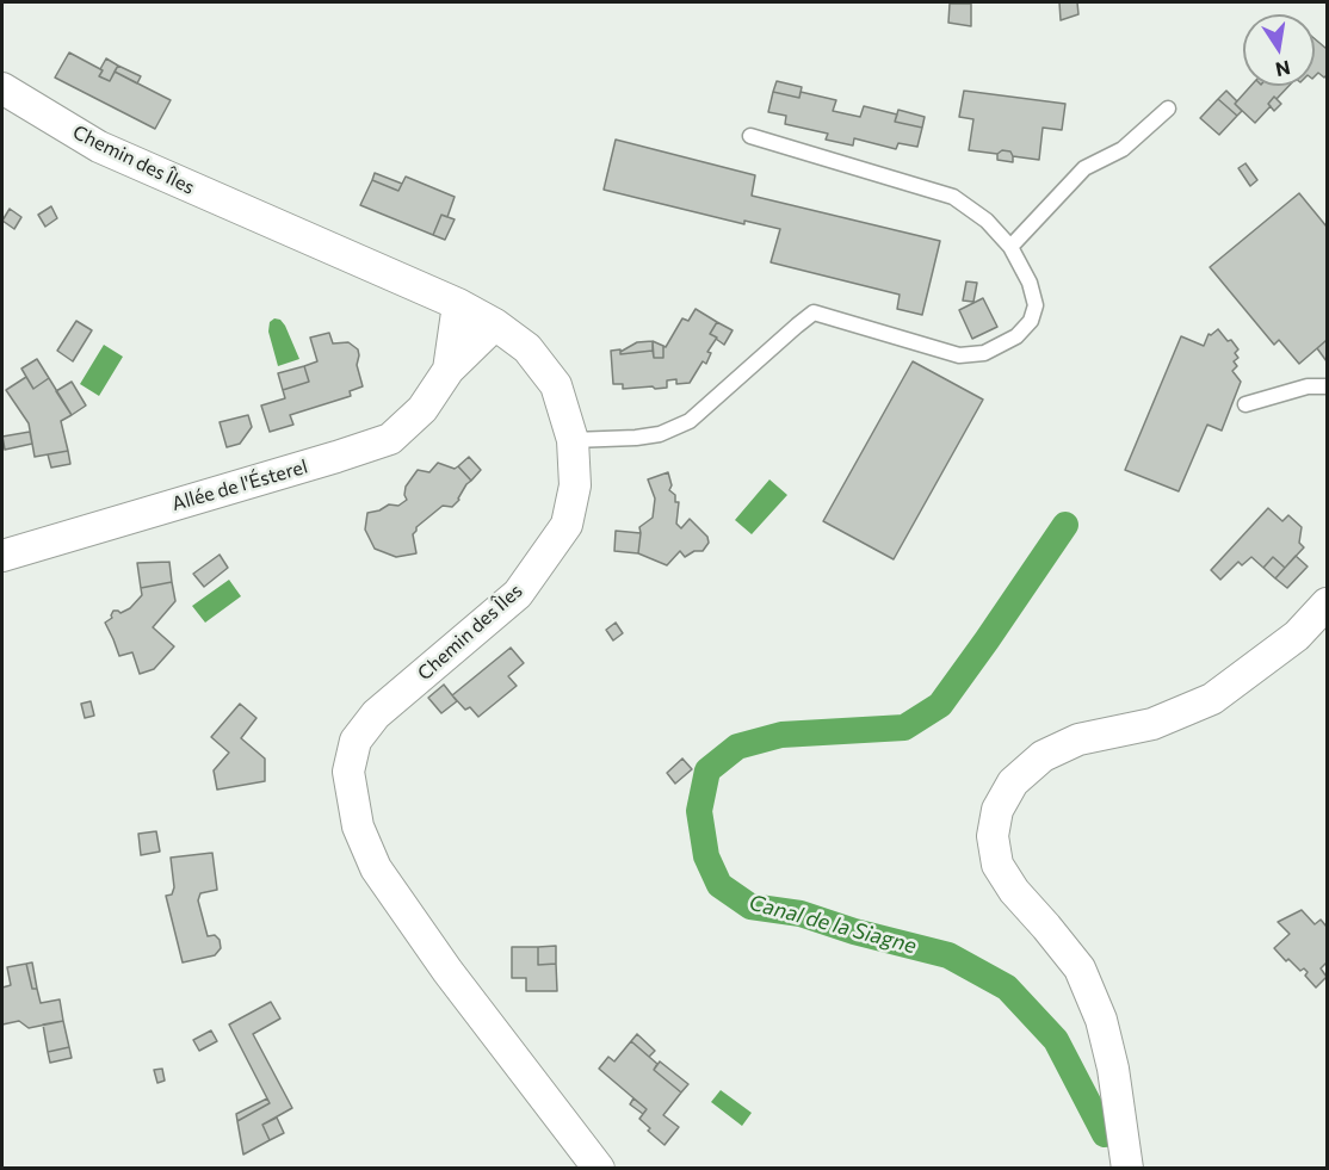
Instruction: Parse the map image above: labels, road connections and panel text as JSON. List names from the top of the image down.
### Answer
{
  "streets": {
    "street": ["Chemin des Îles", "Allée de l'Ésterel"]
  },
  "crossings": [
    ["Chemin des Îles", "Allée de l'Ésterel"]
  ],
  "water": ["Canal de la Siagne"],
  "north": "bottom"
}
